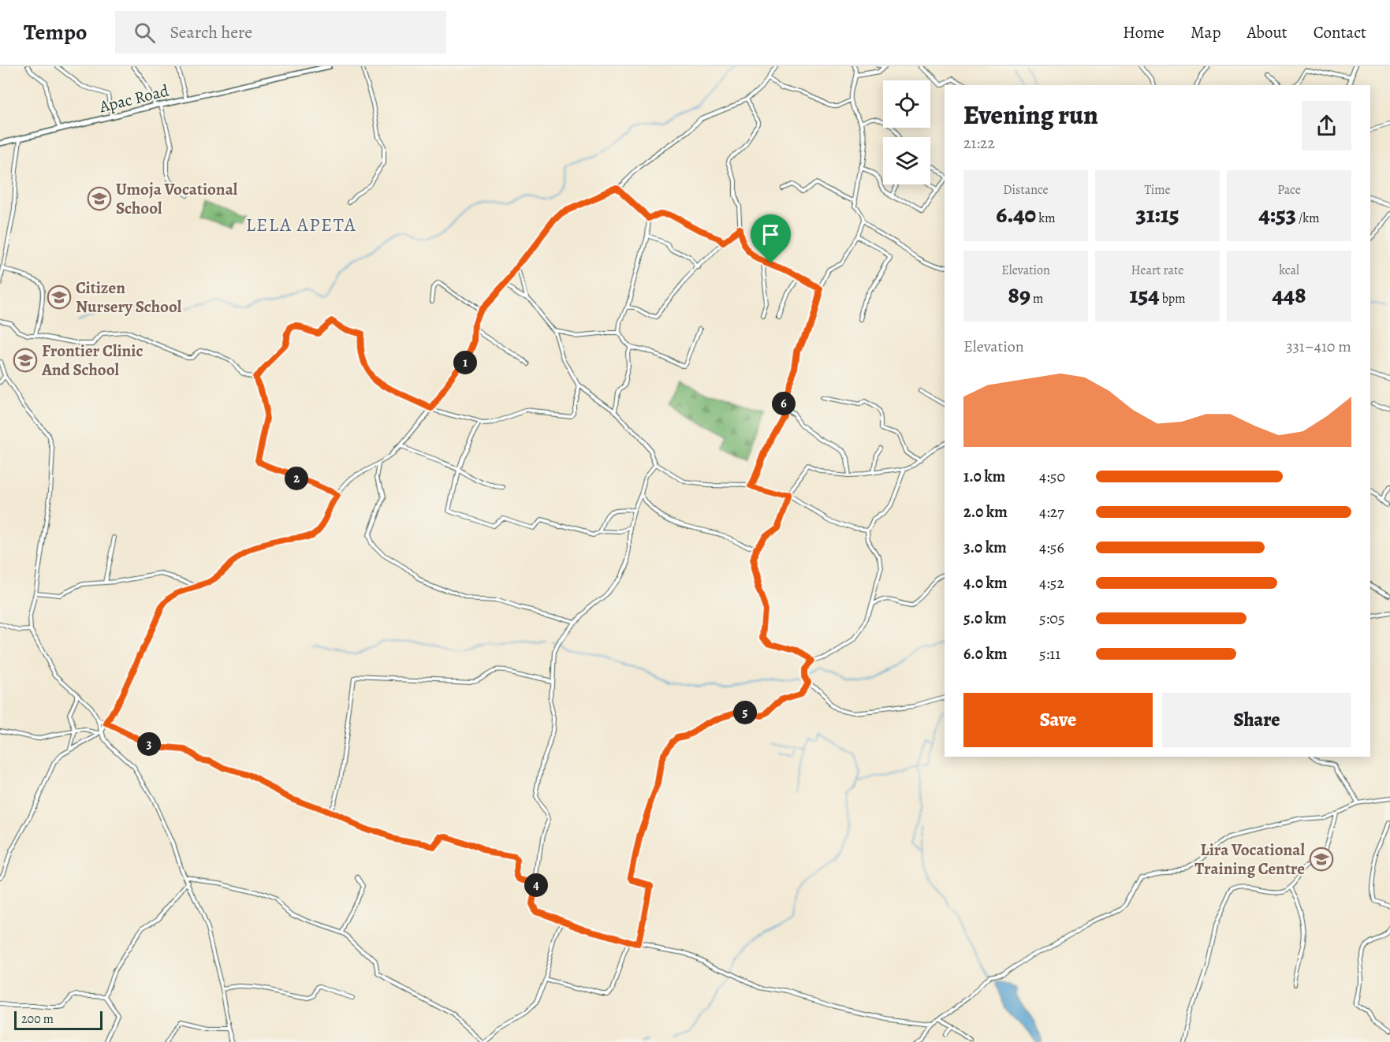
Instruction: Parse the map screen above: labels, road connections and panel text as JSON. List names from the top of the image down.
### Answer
{
  "streets": {
    "main road": ["Apac Road"]
  },
  "districts": ["LELA APETA"],
  "places": {
    "school or university": [
      "Umoja Vocational School",
      "Citizen Nursery School",
      "Frontier Clinic And School",
      "Lira Vocational Training Centre"
    ]
  },
  "scale_bar": "200 m",
  "page": {
    "header": "Tempo",
    "search": "Search here",
    "nav": [
      "Home",
      "Map",
      "About",
      "Contact"
    ],
    "heading": ["Evening run", "21:22"],
    "stats": [
      ["Distance", "6.40 km"],
      ["Time", "31:15"],
      ["Pace", "4:53 /km"],
      ["Elevation", "89 m"],
      ["Heart rate", "154 bpm"],
      ["kcal", "448"]
    ],
    "chart": ["Elevation", "331–410 m"],
    "pins": [
      "1",
      "6",
      "2",
      "5",
      "3",
      "4"
    ],
    "list": [
      {
        "name": "1.0 km",
        "note": "4:50"
      },
      {
        "name": "2.0 km",
        "note": "4:27"
      },
      {
        "name": "3.0 km",
        "note": "4:56"
      },
      {
        "name": "4.0 km",
        "note": "4:52"
      },
      {
        "name": "5.0 km",
        "note": "5:05"
      },
      {
        "name": "6.0 km",
        "note": "5:11"
      }
    ],
    "buttons": ["Save", "Share"],
    "scale": "200 m"
  }
}
